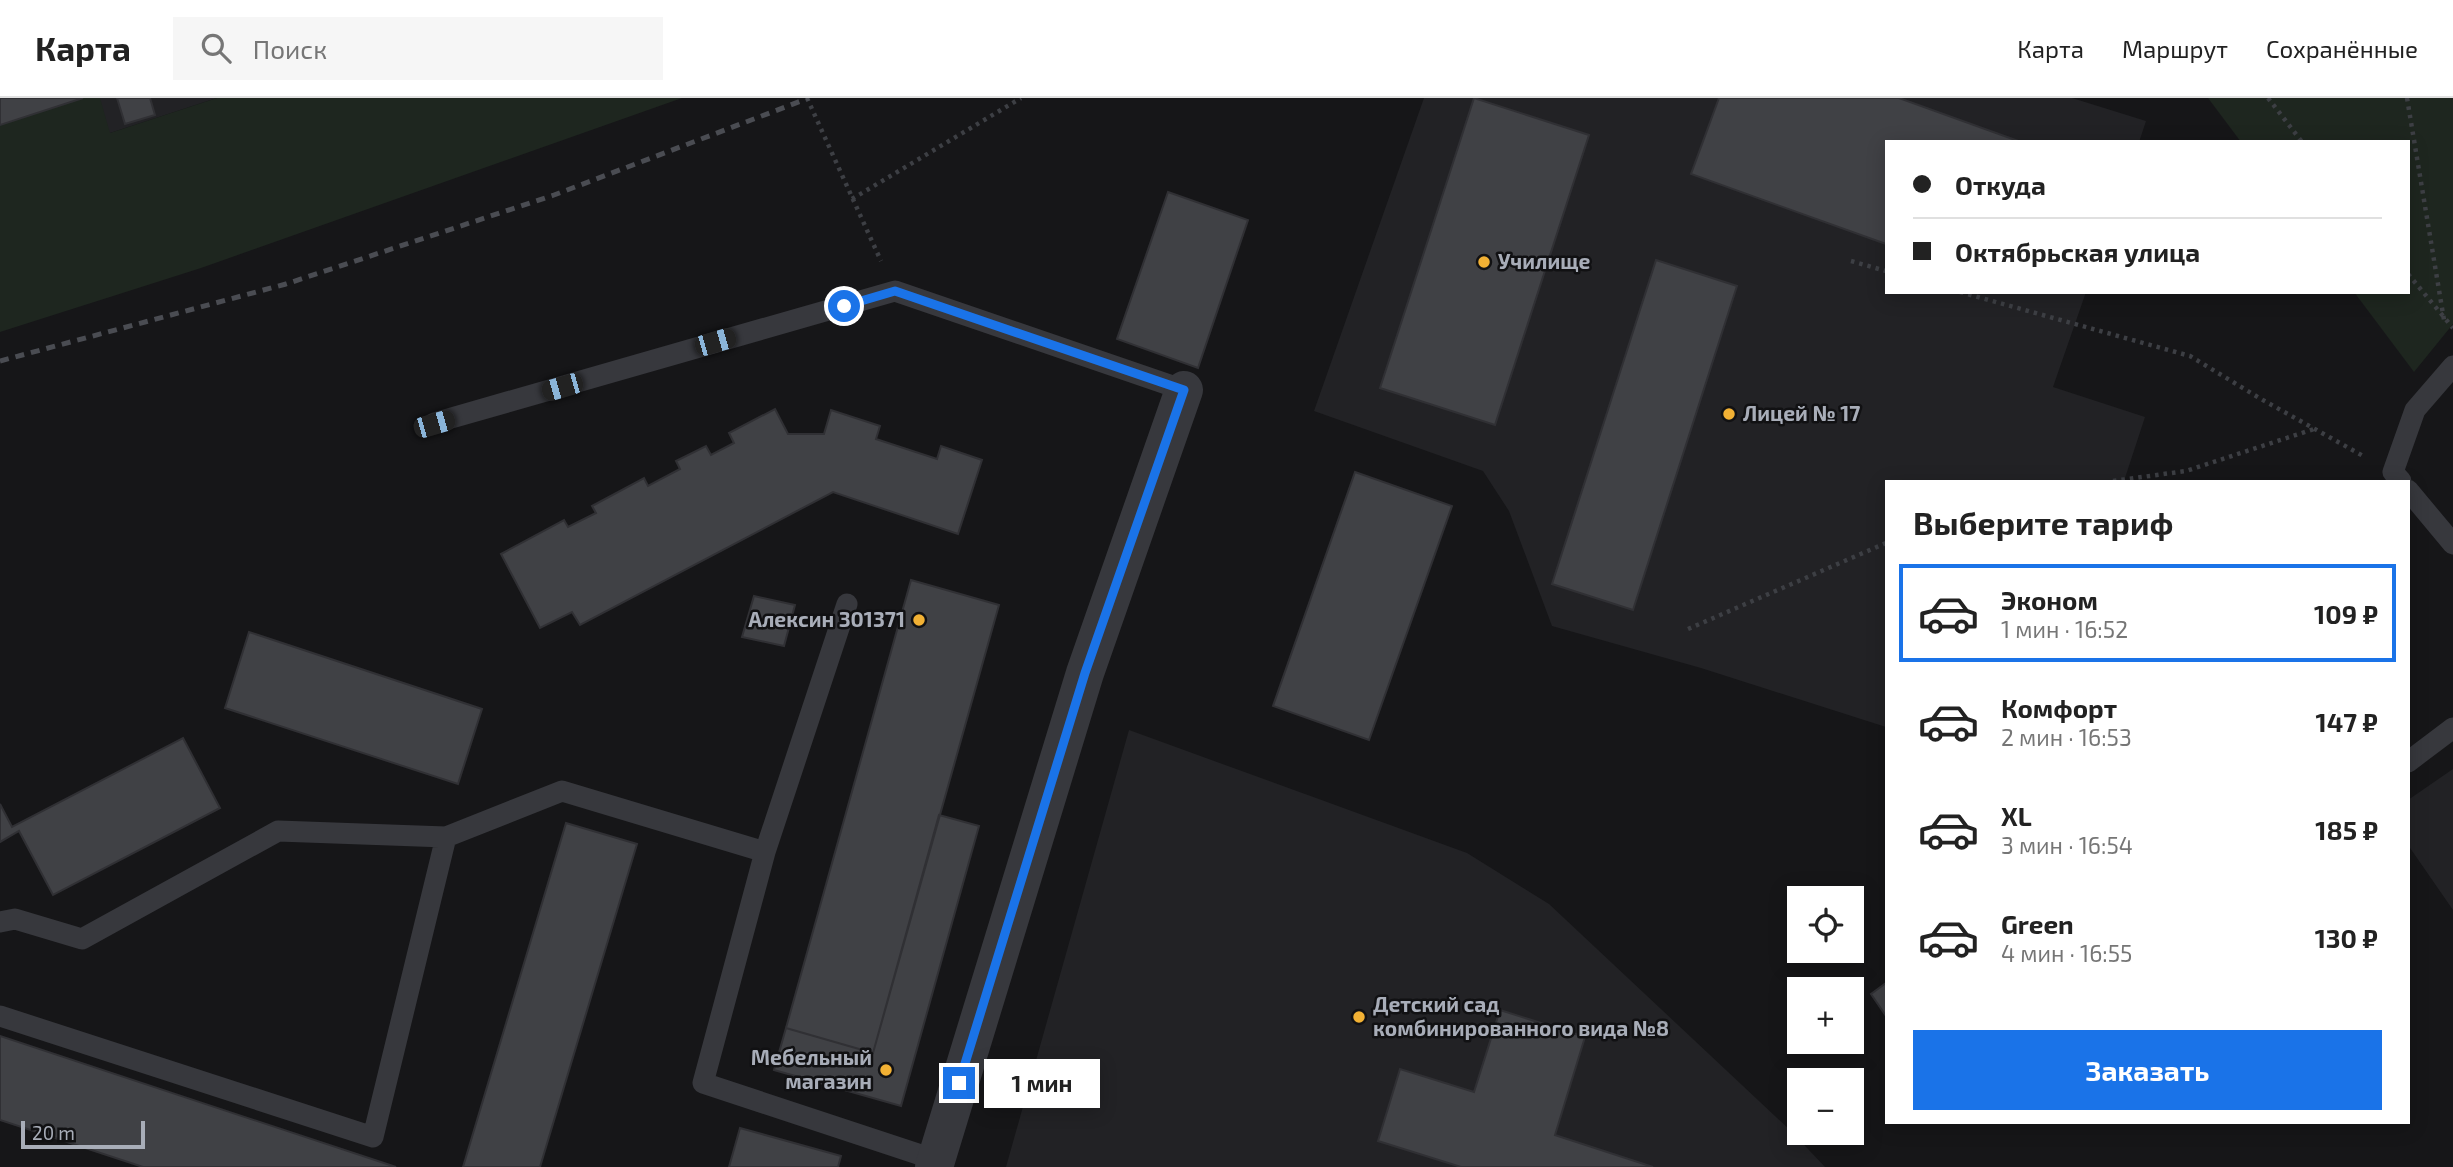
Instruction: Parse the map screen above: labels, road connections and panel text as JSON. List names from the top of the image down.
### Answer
{
  "places": [
    "Училище",
    "Лицей № 17",
    "Алексин 301371",
    "Детский сад комбинированного вида №8",
    "Мебельный магазин"
  ],
  "scale_bar": "20 m",
  "page": {
    "header": "Карта",
    "search": "Поиск",
    "nav": ["Карта", "Маршрут", "Сохранённые"],
    "banner": ["Откуда", "Октябрьская улица"],
    "heading": "Выберите тариф",
    "list": [
      {
        "name": "Эконом",
        "note": "1 мин · 16:52",
        "value": "109 ₽"
      },
      {
        "name": "Комфорт",
        "note": "2 мин · 16:53",
        "value": "147 ₽"
      },
      {
        "name": "XL",
        "note": "3 мин · 16:54",
        "value": "185 ₽"
      },
      {
        "name": "Green",
        "note": "4 мин · 16:55",
        "value": "130 ₽"
      }
    ],
    "map_buttons": ["+", "−"],
    "buttons": "Заказать",
    "bubble": "1 мин",
    "scale": "20 m"
  }
}
